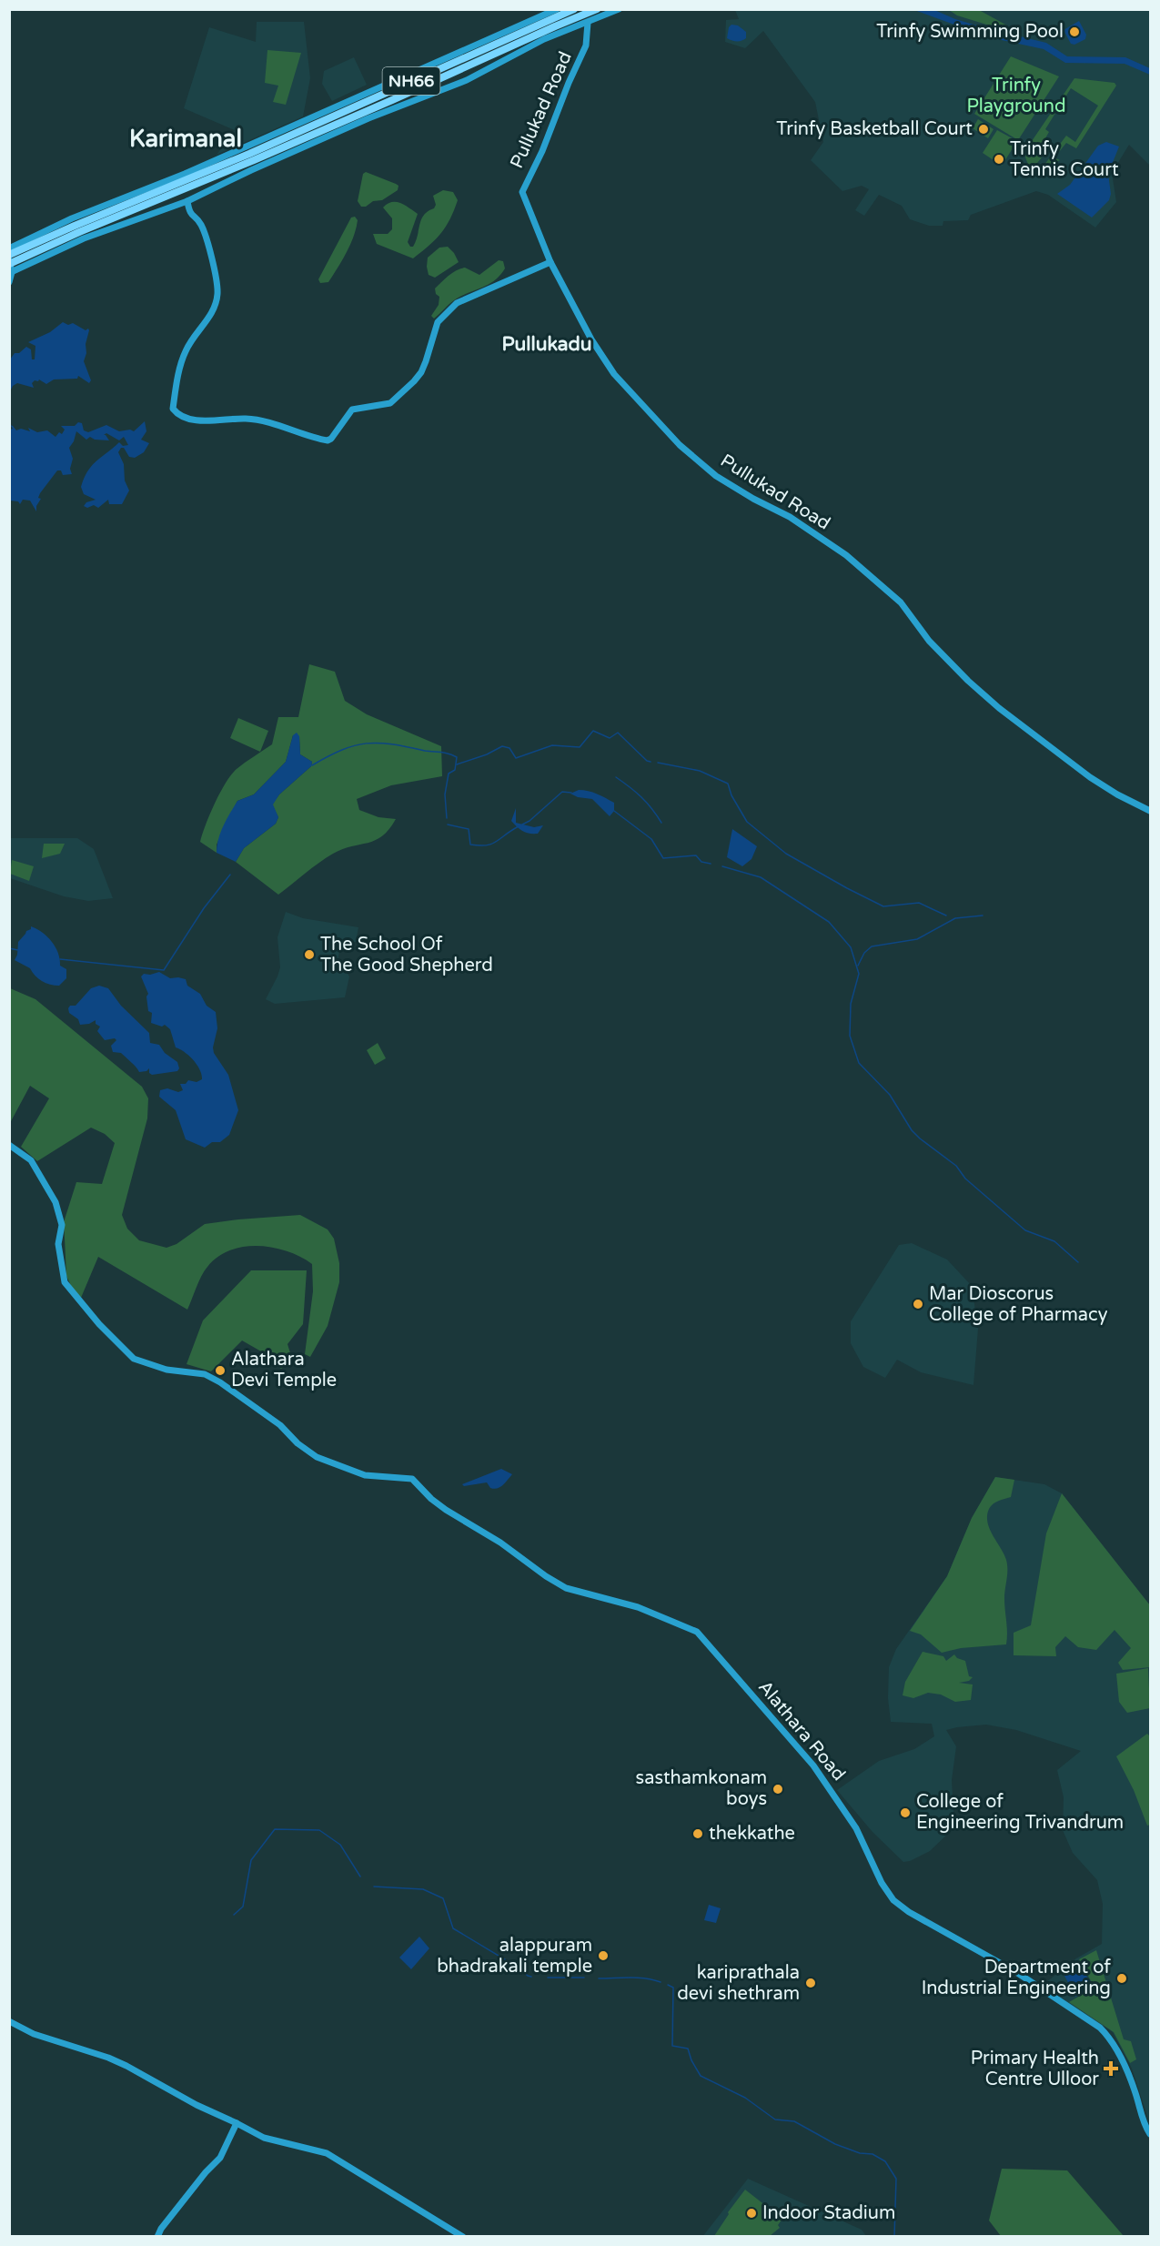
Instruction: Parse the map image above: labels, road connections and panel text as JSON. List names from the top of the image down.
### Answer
{
  "streets": {
    "highway": ["NH66"],
    "street": ["Pullukad Road", "Alathara Road"]
  },
  "districts": ["Karimanal", "Pullukadu"],
  "parks": ["Trinfy Playground"],
  "places": {
    "other": [
      "Trinfy Swimming Pool",
      "Trinfy Basketball Court",
      "Trinfy Tennis Court",
      "The School Of The Good Shepherd",
      "Mar Dioscorus College of Pharmacy",
      "Alathara Devi Temple",
      "sasthamkonam boys",
      "College of Engineering Trivandrum",
      "thekkathe",
      "alappuram bhadrakali temple",
      "Department of Industrial Engineering",
      "kariprathala devi shethram",
      "Indoor Stadium"
    ],
    "health": ["Primary Health Centre Ulloor"]
  }
}
